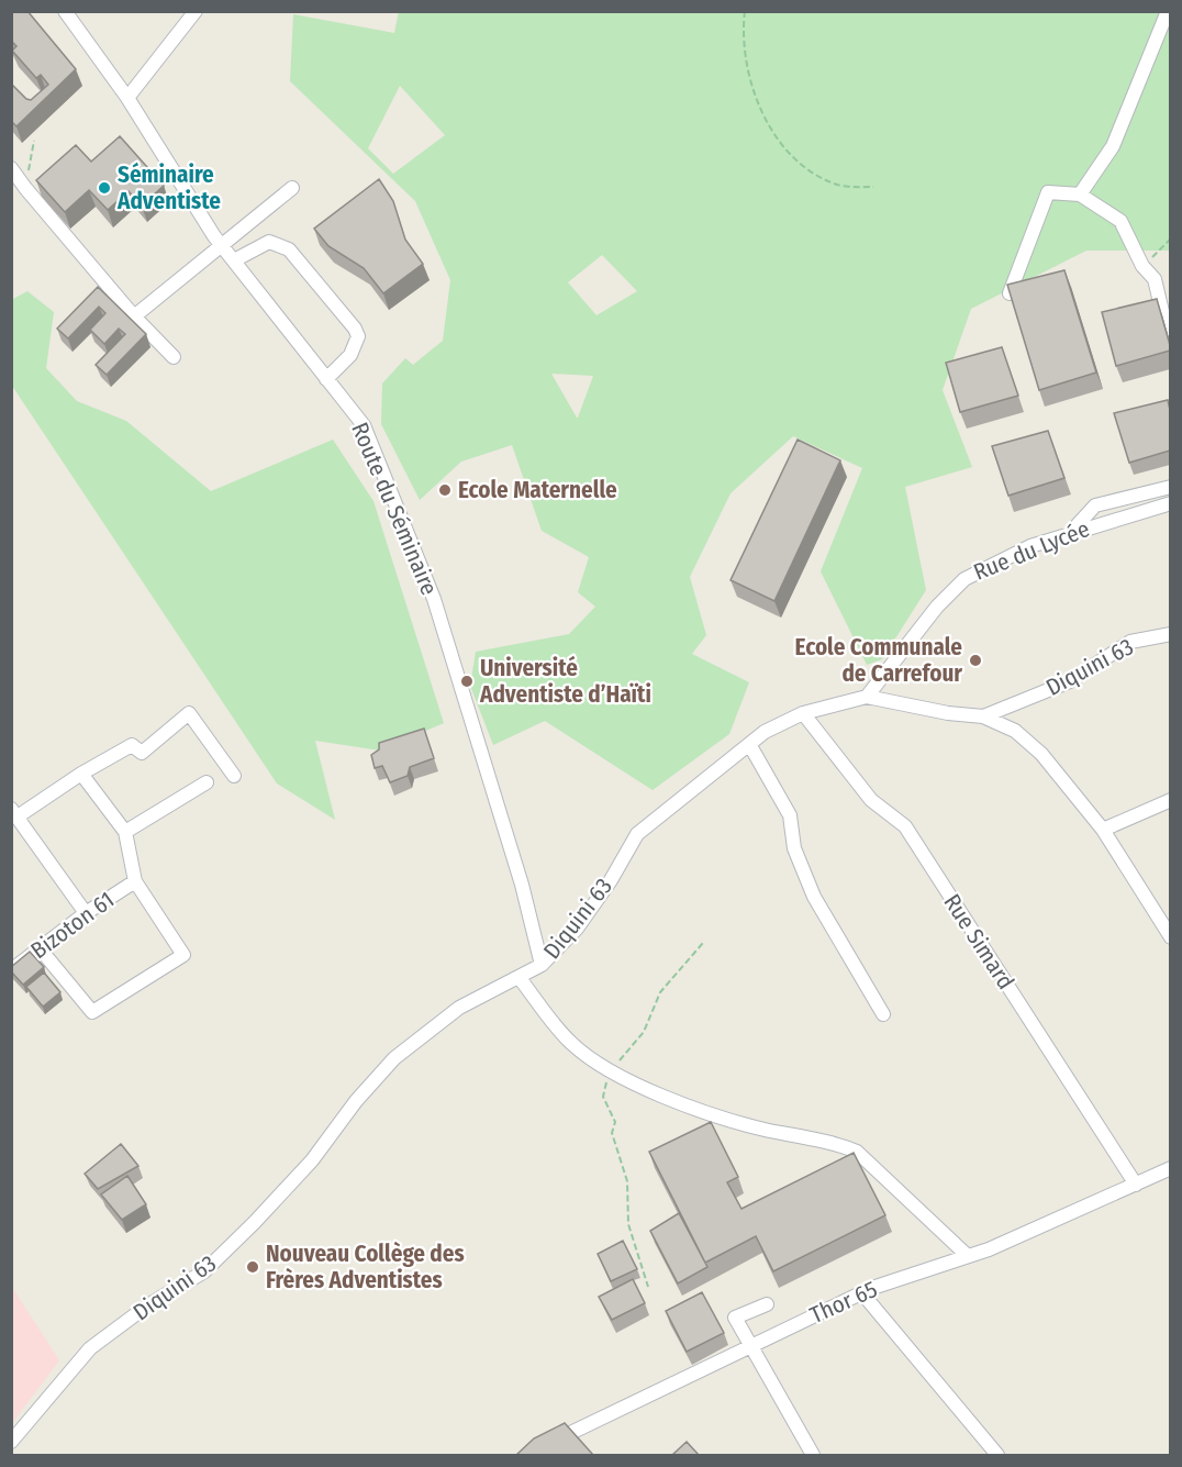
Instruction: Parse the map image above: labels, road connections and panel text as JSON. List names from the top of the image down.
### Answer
{
  "streets": {
    "street": [
      "Route du Séminaire",
      "Rue du Lycée",
      "Diquini 63",
      "Bizoton 61",
      "Rue Simard",
      "Thor 65"
    ]
  },
  "crossings": [
    ["Route du Séminaire", "Diquini 63"],
    ["Rue du Lycée", "Diquini 63"],
    ["Diquini 63", "Rue Simard"],
    ["Rue Simard", "Thor 65"]
  ],
  "places": [
    "Séminaire Adventiste",
    "Ecole Maternelle",
    "Ecole Communale de Carrefour",
    "Université Adventiste d’Haïti",
    "Nouveau Collège des Frères Adventistes"
  ]
}
